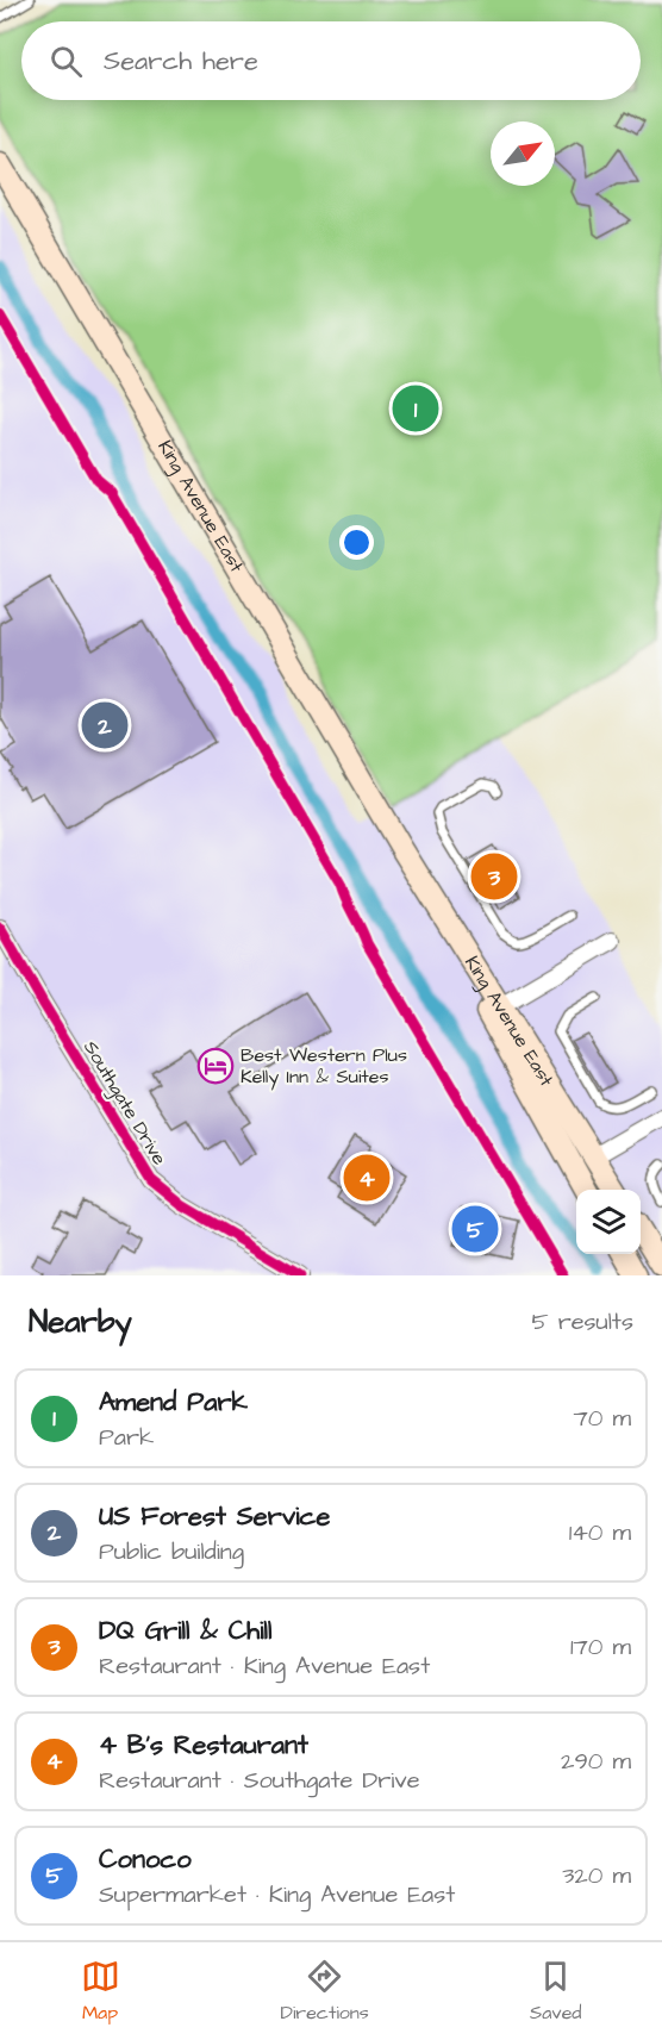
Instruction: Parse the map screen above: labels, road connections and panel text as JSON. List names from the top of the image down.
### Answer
{
  "streets": {
    "main road": ["King Avenue East"],
    "street": ["Southgate Drive"]
  },
  "places": {
    "hotel": ["Best Western Plus Kelly Inn & Suites"]
  },
  "north": "top right",
  "page": {
    "search": "Search here",
    "pins": [
      "1",
      "2",
      "3",
      "4",
      "5"
    ],
    "heading": ["Nearby", "5 results"],
    "list": [
      {
        "mark": "1",
        "name": "Amend Park",
        "note": "Park",
        "value": "70 m"
      },
      {
        "mark": "2",
        "name": "US Forest Service",
        "note": "Public building",
        "value": "140 m"
      },
      {
        "mark": "3",
        "name": "DQ Grill & Chill",
        "note": "Restaurant · King Avenue East",
        "value": "170 m"
      },
      {
        "mark": "4",
        "name": "4 B's Restaurant",
        "note": "Restaurant · Southgate Drive",
        "value": "290 m"
      },
      {
        "mark": "5",
        "name": "Conoco",
        "note": "Supermarket · King Avenue East",
        "value": "320 m"
      }
    ],
    "nav": ["Map", "Directions", "Saved"]
  }
}
